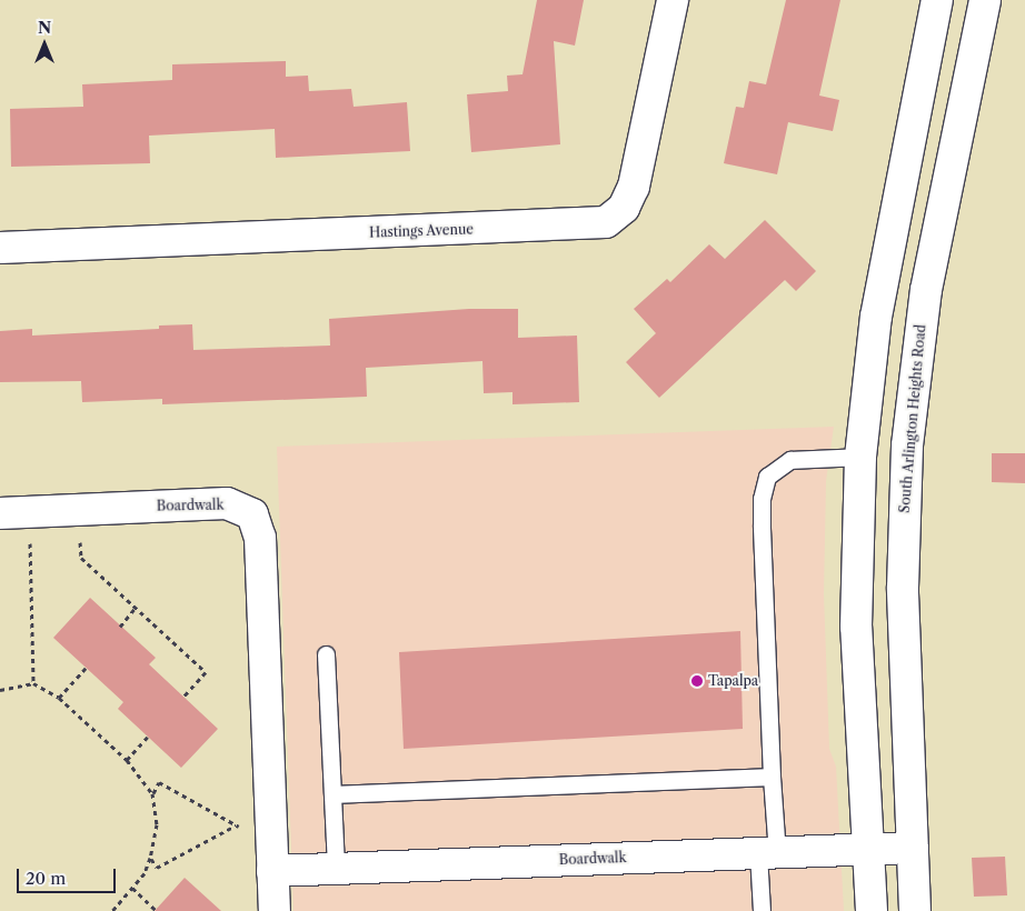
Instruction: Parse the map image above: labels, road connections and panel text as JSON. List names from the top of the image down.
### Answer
{
  "streets": {
    "street": ["Hastings Avenue", "South Arlington Heights Road", "Boardwalk"]
  },
  "crossings": [
    ["South Arlington Heights Road", "Boardwalk"]
  ],
  "places": ["Tapalpa"],
  "scale_bar": "20 m",
  "north": "top"
}
